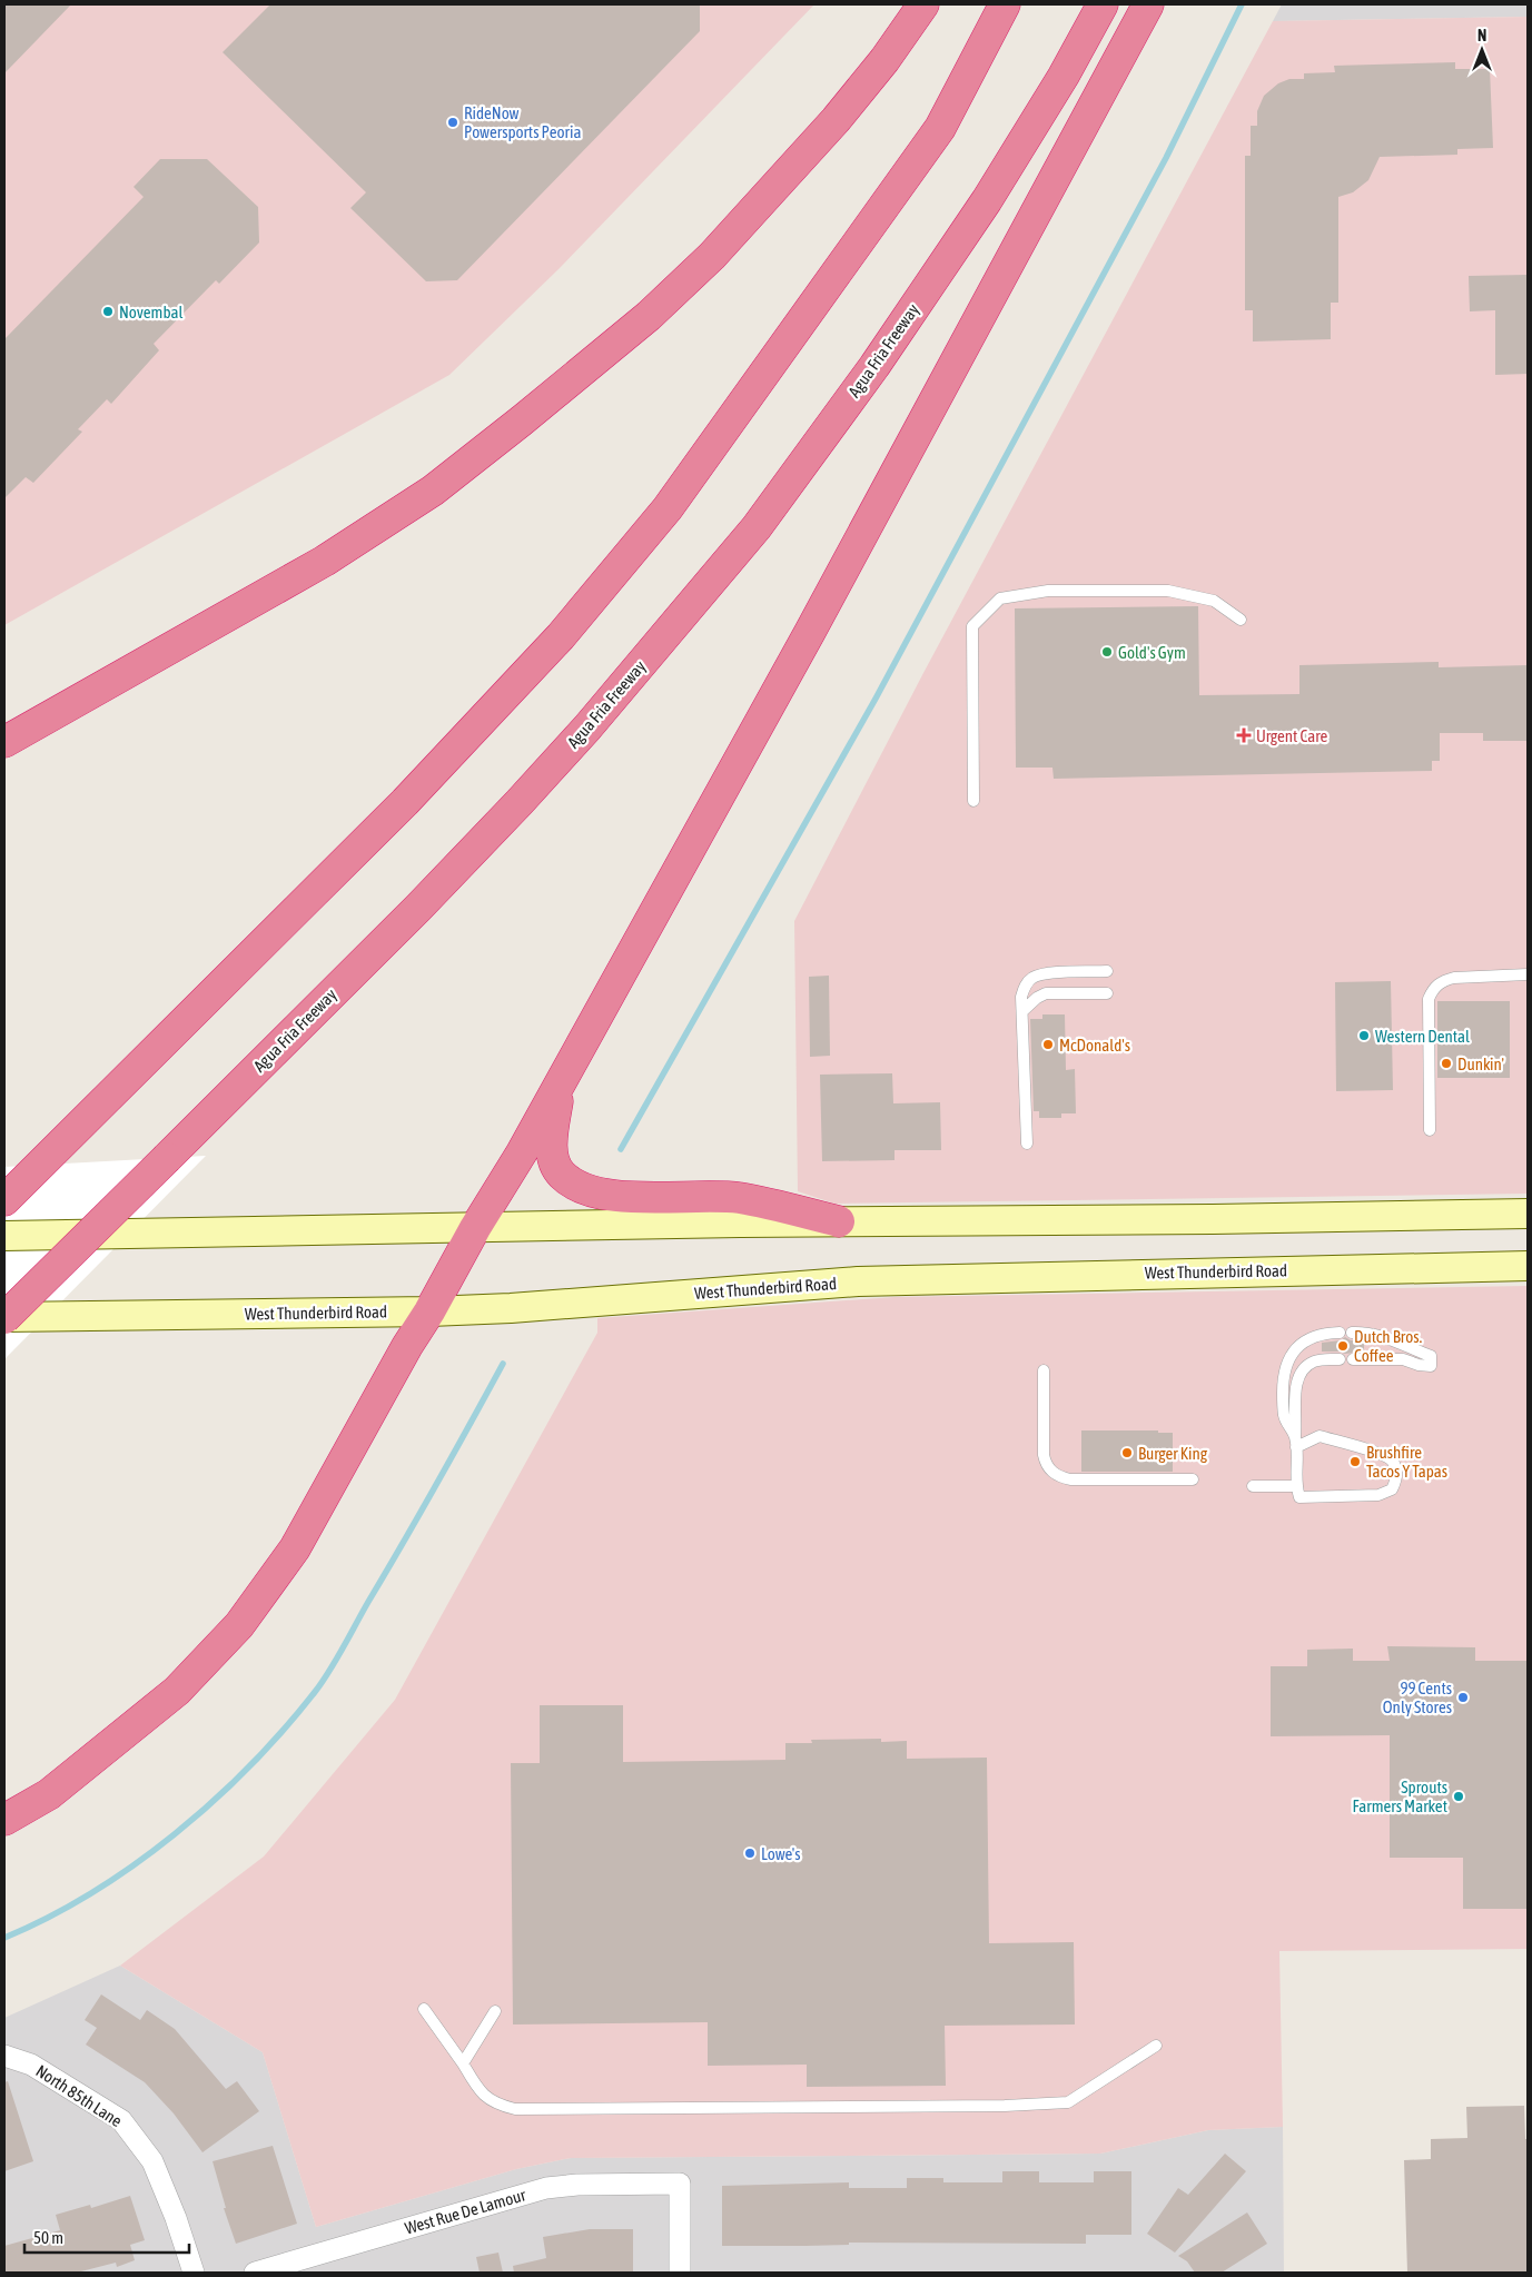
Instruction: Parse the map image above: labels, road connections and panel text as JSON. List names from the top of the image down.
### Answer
{
  "streets": {
    "highway": ["Agua Fria Freeway"],
    "main road": ["West Thunderbird Road"],
    "street": ["North 85th Lane", "West Rue De Lamour"]
  },
  "crossings": [
    ["Agua Fria Freeway", "West Thunderbird Road"]
  ],
  "places": {
    "other": [
      "RideNow Powersports Peoria",
      "Novembal",
      "Gold's Gym",
      "Western Dental",
      "McDonald's",
      "Dunkin'",
      "Dutch Bros. Coffee",
      "Burger King",
      "Brushfire Tacos Y Tapas",
      "99 Cents Only Stores",
      "Sprouts Farmers Market",
      "Lowe's"
    ],
    "health": ["Urgent Care"]
  },
  "scale_bar": "50 m",
  "north": "top"
}
